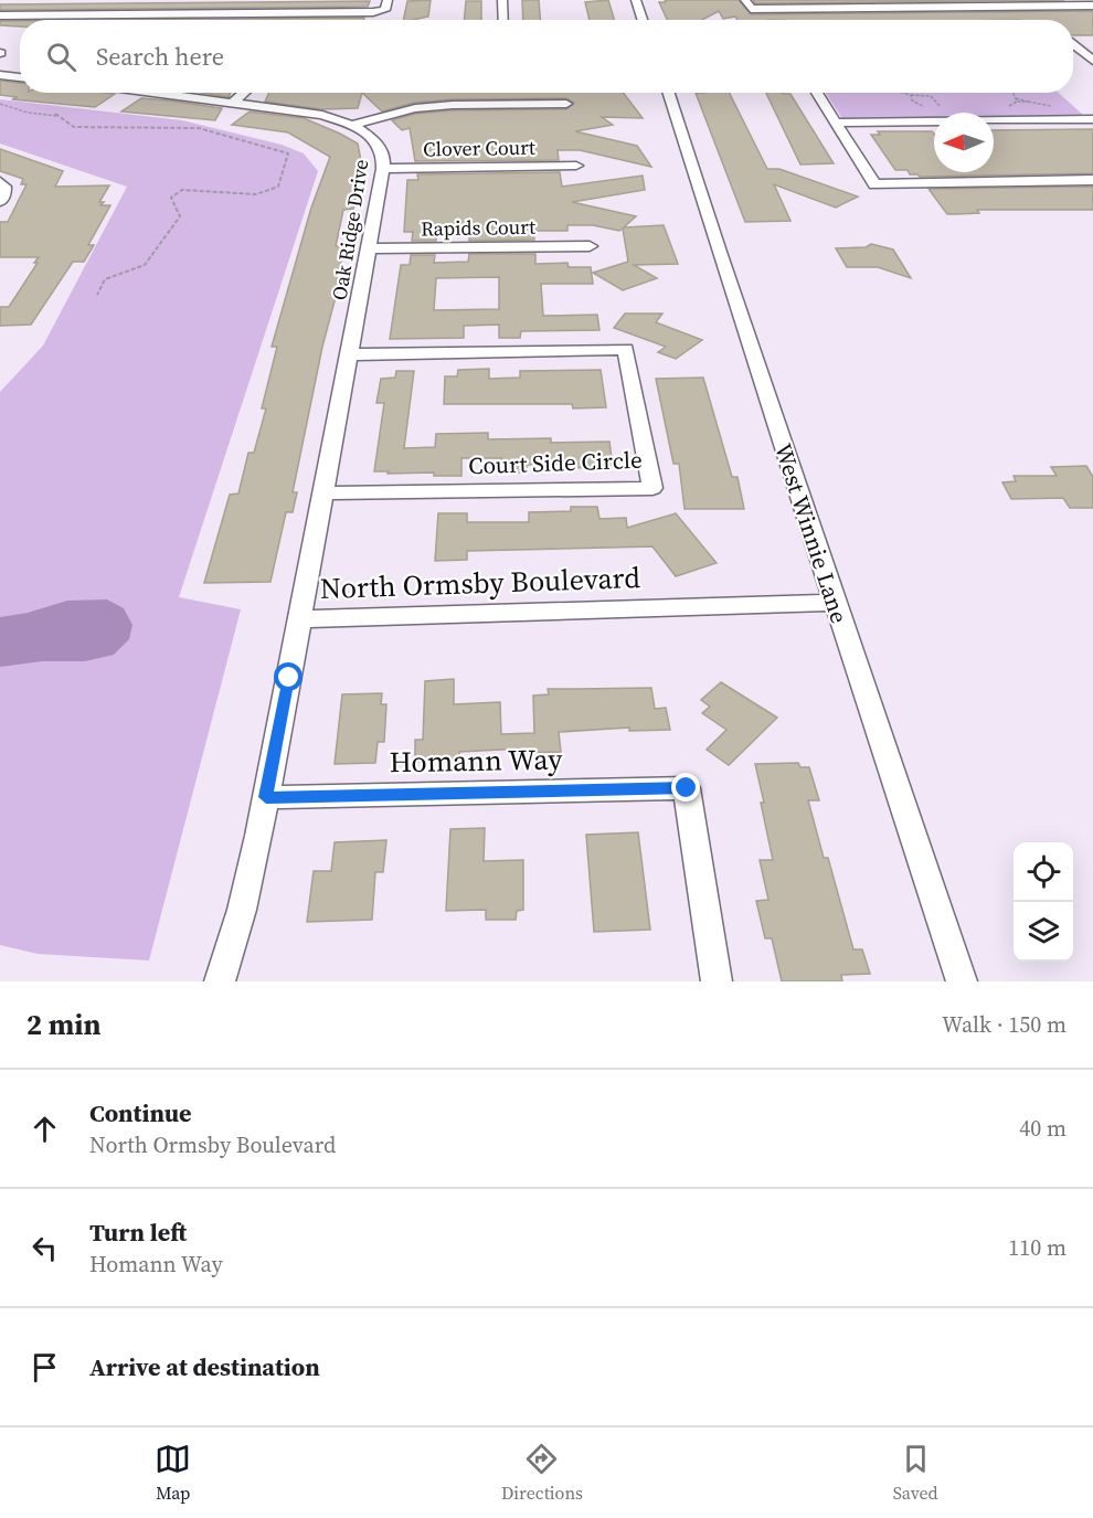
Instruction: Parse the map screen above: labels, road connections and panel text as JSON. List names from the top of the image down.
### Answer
{
  "streets": {
    "street": [
      "Clover Court",
      "Rapids Court",
      "Oak Ridge Drive",
      "Court Side Circle",
      "West Winnie Lane",
      "North Ormsby Boulevard",
      "Homann Way"
    ]
  },
  "crossings": [
    ["Clover Court", "Oak Ridge Drive"],
    ["Rapids Court", "Oak Ridge Drive"],
    ["Oak Ridge Drive", "Court Side Circle"],
    ["Oak Ridge Drive", "North Ormsby Boulevard"],
    ["West Winnie Lane", "North Ormsby Boulevard"],
    ["North Ormsby Boulevard", "Homann Way"]
  ],
  "north": "left",
  "page": {
    "search": "Search here",
    "heading": ["2 min", "Walk · 150 m"],
    "list": [
      ["Continue", "North Ormsby Boulevard", "40 m"],
      ["Turn left", "Homann Way", "110 m"],
      "Arrive at destination"
    ],
    "nav": ["Map", "Directions", "Saved"]
  }
}
